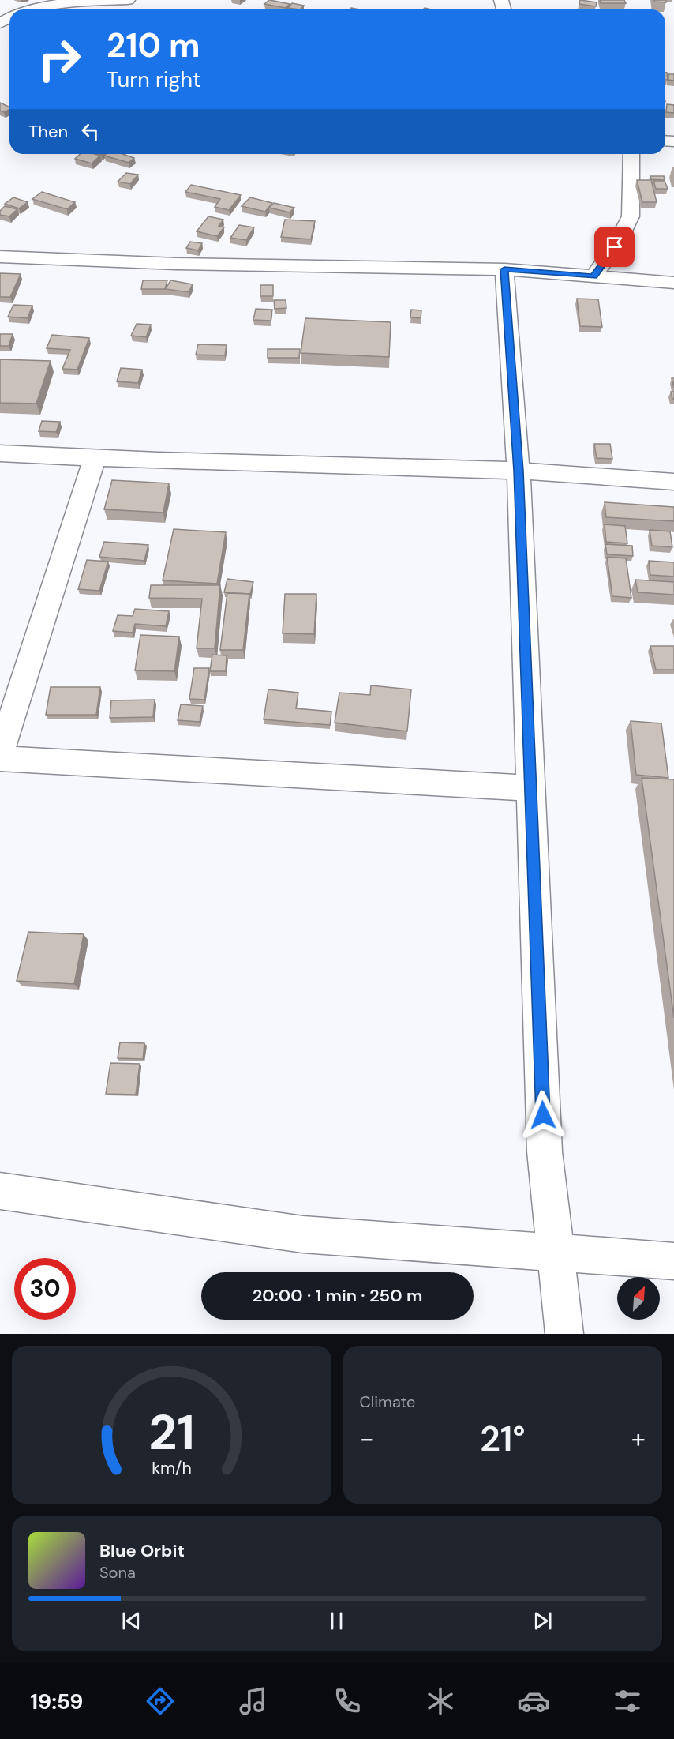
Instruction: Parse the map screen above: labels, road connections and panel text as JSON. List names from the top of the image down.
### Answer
{
  "north": "top right",
  "page": {
    "turn": ["210 m", "Turn right"],
    "then": "Then",
    "limit": "30",
    "trip": "20:00 · 1 min · 250 m",
    "tile": "Climate",
    "heat": ["−", "21°", "+"],
    "song": ["Blue Orbit", "Sona"],
    "tabs": "19:59",
    "gauge": ["21", "km/h"]
  }
}
